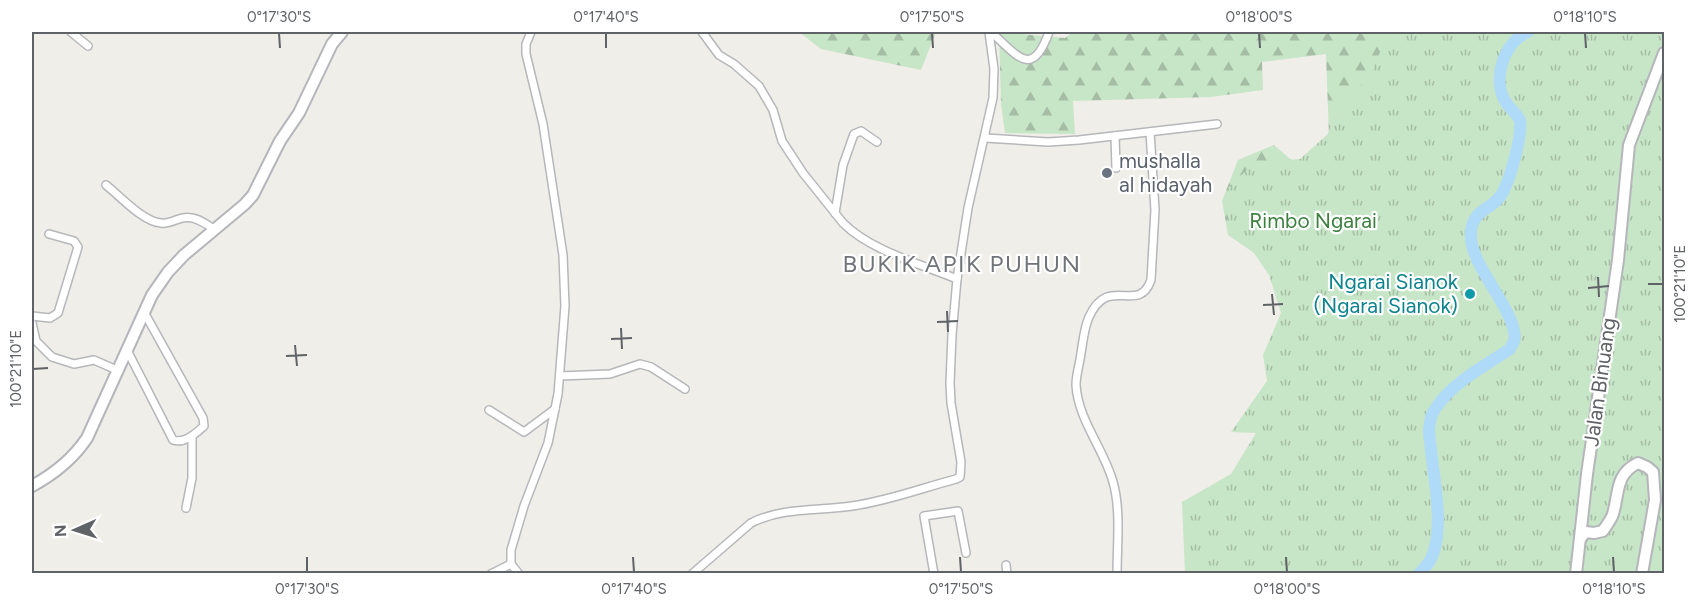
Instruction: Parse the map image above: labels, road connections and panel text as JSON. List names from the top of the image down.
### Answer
{
  "streets": {
    "street": ["Jalan Binuang"]
  },
  "districts": ["BUKIK APIK PUHUN"],
  "parks": ["Rimbo Ngarai"],
  "places": ["mushalla al hidayah", "Ngarai Sianok (Ngarai Sianok)"],
  "north": "left",
  "coordinates": [
    "0°17'30\"S",
    "0°17'40\"S",
    "0°17'50\"S",
    "0°18'00\"S",
    "0°18'10\"S",
    "100°21'10\"E"
  ]
}
